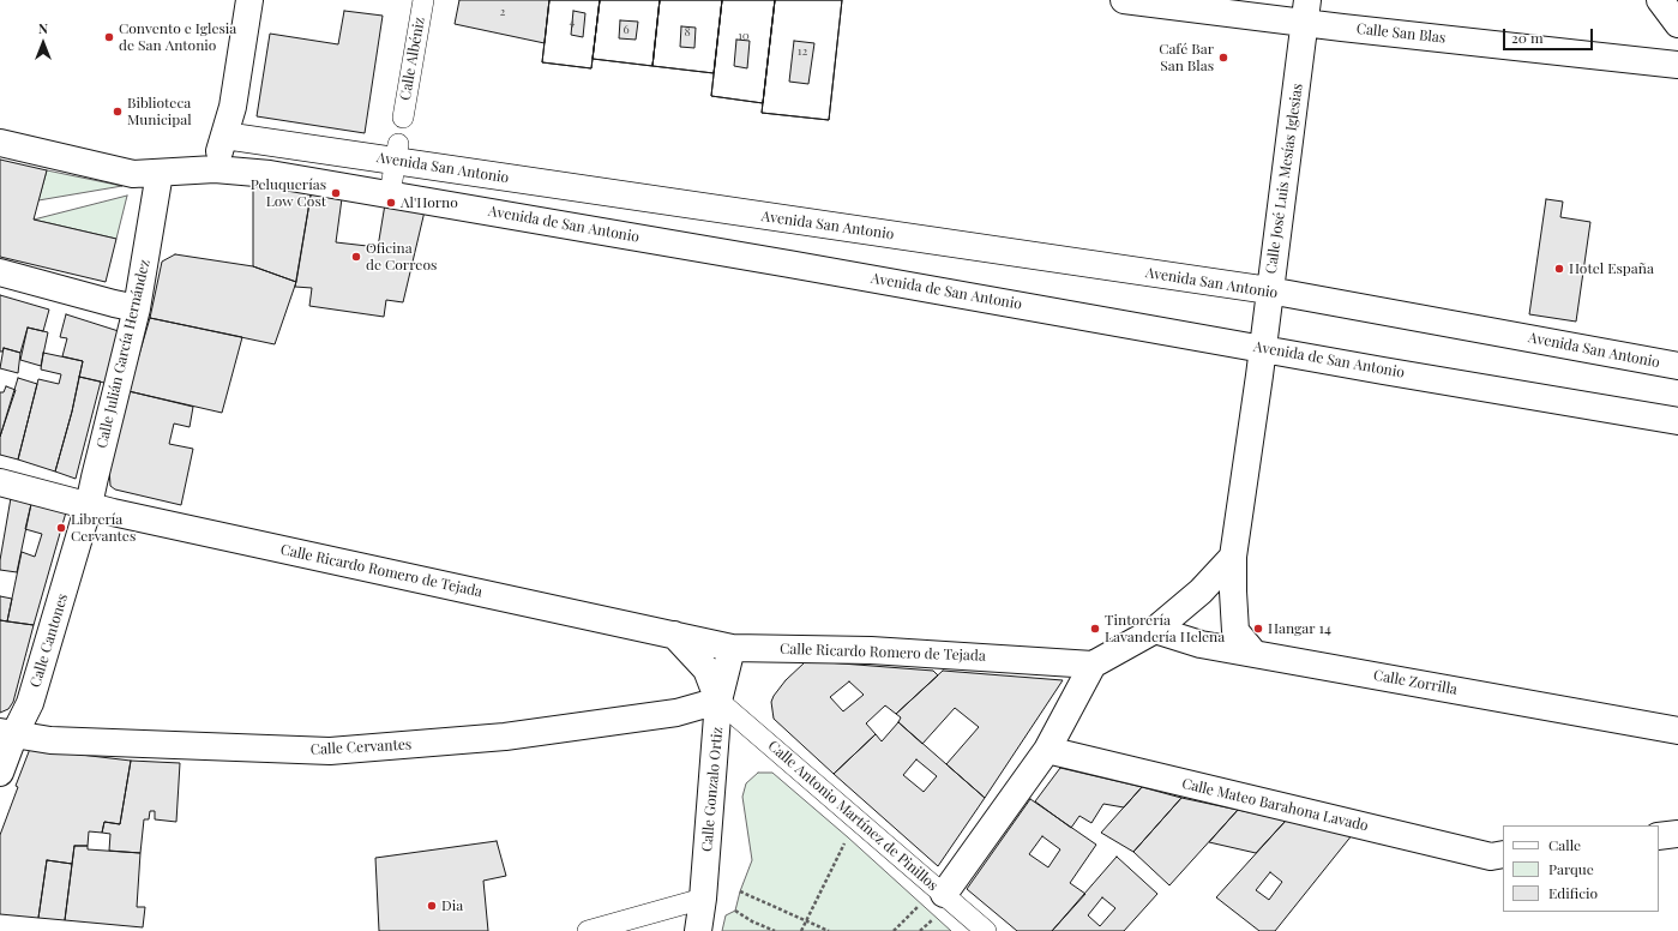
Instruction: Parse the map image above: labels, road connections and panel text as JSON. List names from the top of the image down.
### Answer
{
  "streets": {
    "street": [
      "Calle San Blas",
      "Calle Albéniz",
      "Avenida San Antonio",
      "Calle José Luis Mesías Iglesias",
      "Avenida de San Antonio",
      "Calle Julián García Hernández",
      "Calle Ricardo Romero de Tejada",
      "Calle Cantones",
      "Calle Zorrilla",
      "Calle Cervantes",
      "Calle Gonzalo Ortiz",
      "Calle Mateo Barahona Lavado",
      "Calle Antonio Martínez de Pinillos"
    ]
  },
  "crossings": [
    ["Calle San Blas", "Calle José Luis Mesías Iglesias"],
    ["Avenida San Antonio", "Calle José Luis Mesías Iglesias"],
    ["Calle José Luis Mesías Iglesias", "Avenida de San Antonio"],
    ["Calle José Luis Mesías Iglesias", "Calle Zorrilla"],
    ["Calle Julián García Hernández", "Calle Ricardo Romero de Tejada"],
    ["Calle Julián García Hernández", "Calle Cantones"],
    ["Calle Ricardo Romero de Tejada", "Calle Cantones"],
    ["Calle Ricardo Romero de Tejada", "Calle Gonzalo Ortiz"],
    ["Calle Cantones", "Calle Cervantes"],
    ["Calle Cervantes", "Calle Gonzalo Ortiz"],
    ["Calle Cervantes", "Calle Antonio Martínez de Pinillos"],
    ["Calle Gonzalo Ortiz", "Calle Antonio Martínez de Pinillos"]
  ],
  "places": [
    "Convento e Iglesia de San Antonio",
    "Café Bar San Blas",
    "Biblioteca Municipal",
    "Peluquerías Low Cost",
    "Al'Horno",
    "Oficina de Correos",
    "Hotel España",
    "Librería Cervantes",
    "Tintorería Lavandería Helena",
    "Hangar 14",
    "Dia"
  ],
  "house_numbers": [
    "2",
    "4",
    "6",
    "8",
    "10",
    "12"
  ],
  "legend": ["Calle", "Parque", "Edificio"],
  "scale_bar": "20 m",
  "north": "top"
}
